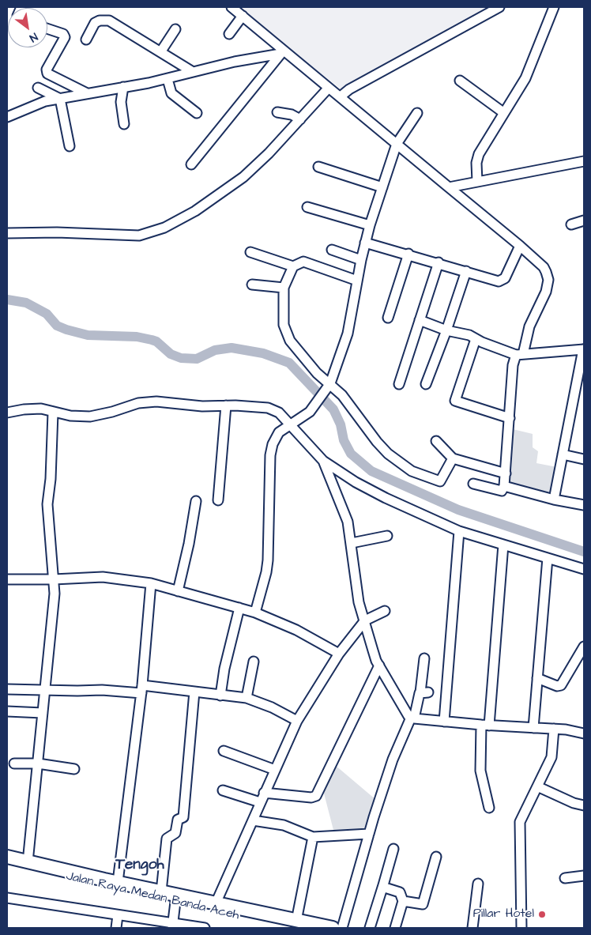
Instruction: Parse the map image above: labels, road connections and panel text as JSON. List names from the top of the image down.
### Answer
{
  "streets": {
    "highway": ["Jalan Raya Medan Banda Aceh"]
  },
  "districts": ["Tengoh"],
  "places": ["Pillar Hotel"],
  "north": "bottom right"
}
